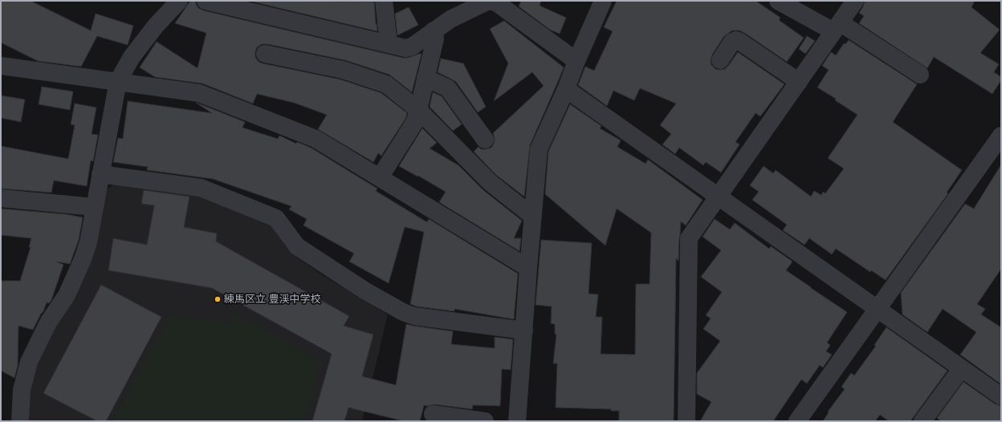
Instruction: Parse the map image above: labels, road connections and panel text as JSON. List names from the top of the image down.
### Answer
{
  "places": ["練馬区立 豊渓中学校"]
}
